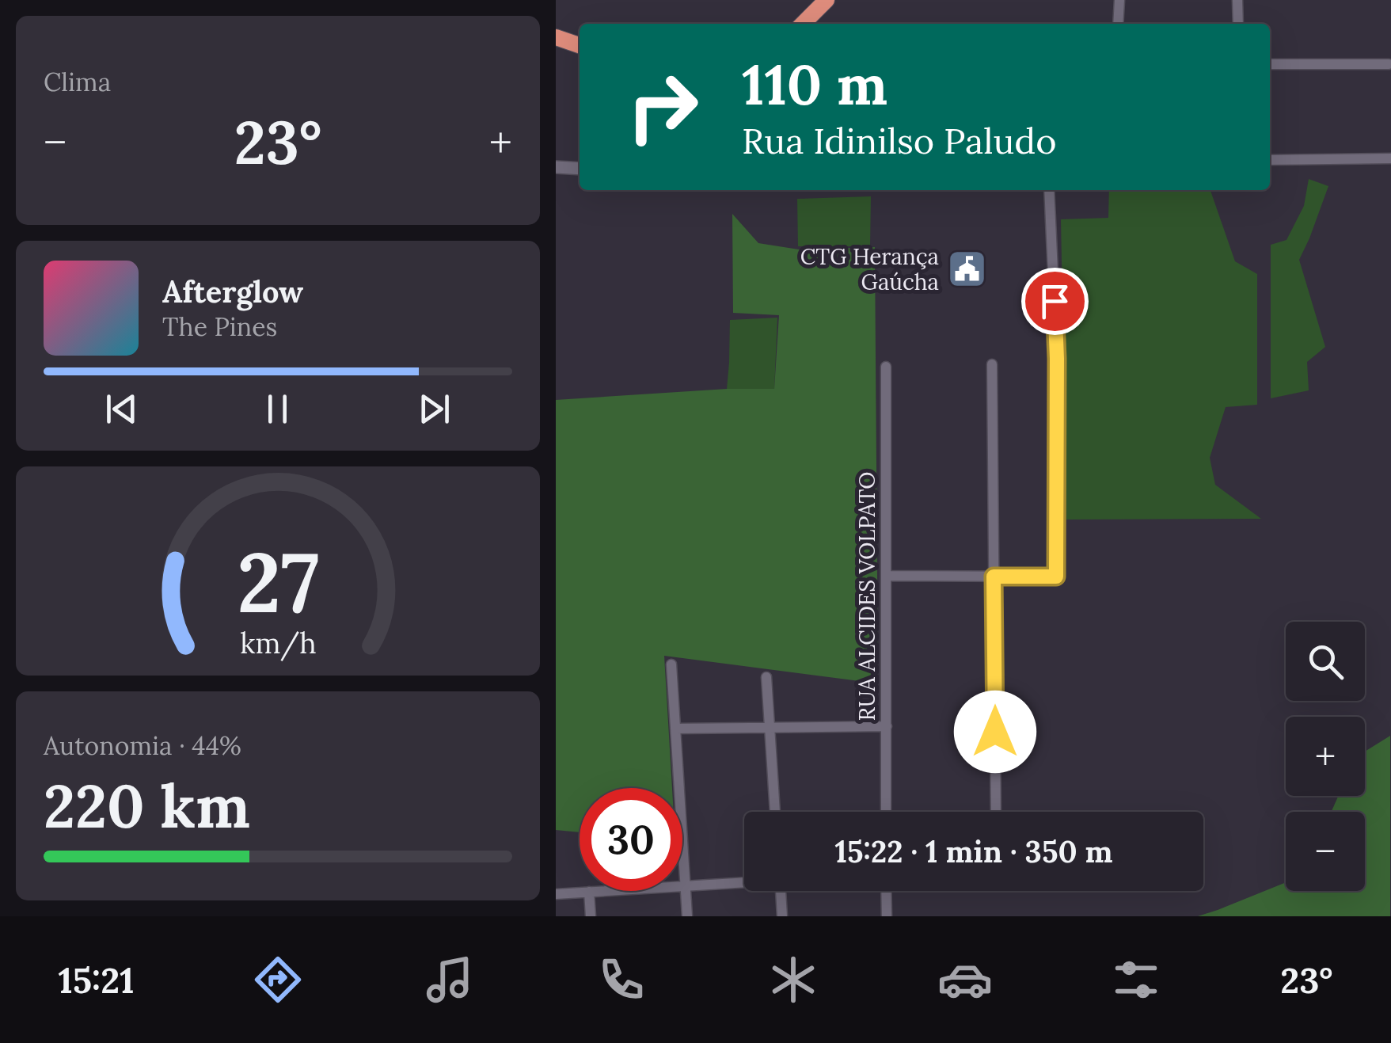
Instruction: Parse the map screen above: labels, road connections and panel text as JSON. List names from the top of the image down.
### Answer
{
  "streets": {
    "street": ["RUA ALCIDES VOLPATO"]
  },
  "places": {
    "public building": ["CTG Herança Gaúcha"]
  },
  "page": {
    "tile": [
      "Clima",
      ["Autonomia · 44%", "220 km"]
    ],
    "turn": ["110 m", "Rua Idinilso Paludo"],
    "heat": ["−", "23°", "+"],
    "song": ["Afterglow", "The Pines"],
    "map_buttons": ["+", "−"],
    "limit": "30",
    "trip": "15:22 · 1 min · 350 m",
    "tabs": ["15:21", "23°"],
    "gauge": ["27", "km/h"]
  }
}
